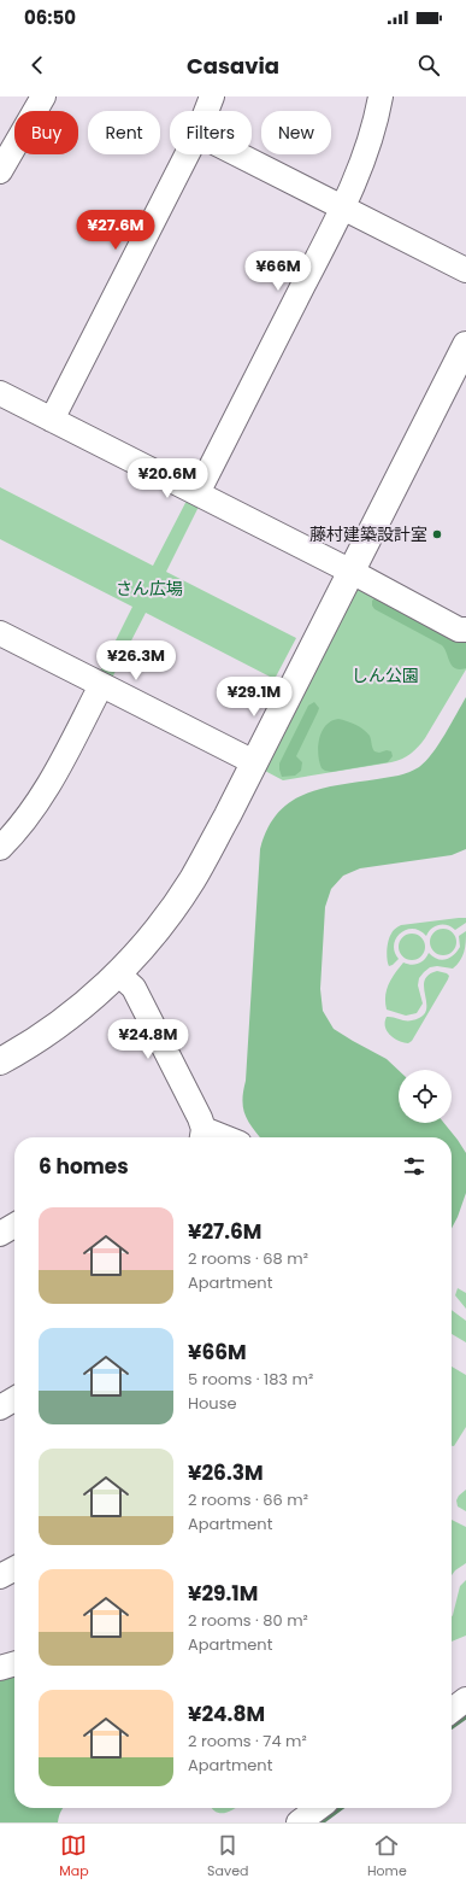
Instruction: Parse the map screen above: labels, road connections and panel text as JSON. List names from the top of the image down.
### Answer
{
  "parks": ["さん広場", "しん公園"],
  "places": ["藤村建築設計室"],
  "page": {
    "status": "06:50",
    "header": "Casavia",
    "chip": [
      "Buy",
      "Rent",
      "Filters",
      "New"
    ],
    "price": [
      "¥27.6M",
      "¥66M",
      "¥20.6M",
      "¥26.3M",
      "¥29.1M",
      "¥24.8M"
    ],
    "heading": "6 homes",
    "list": [
      {
        "name": "¥27.6M",
        "note": "2 rooms · 68 m² · Apartment"
      },
      {
        "name": "¥66M",
        "note": "5 rooms · 183 m² · House"
      },
      {
        "name": "¥26.3M",
        "note": "2 rooms · 66 m² · Apartment"
      },
      {
        "name": "¥29.1M",
        "note": "2 rooms · 80 m² · Apartment"
      },
      {
        "name": "¥24.8M",
        "note": "2 rooms · 74 m² · Apartment"
      }
    ],
    "tabs": ["Map", "Saved", "Home"]
  }
}
